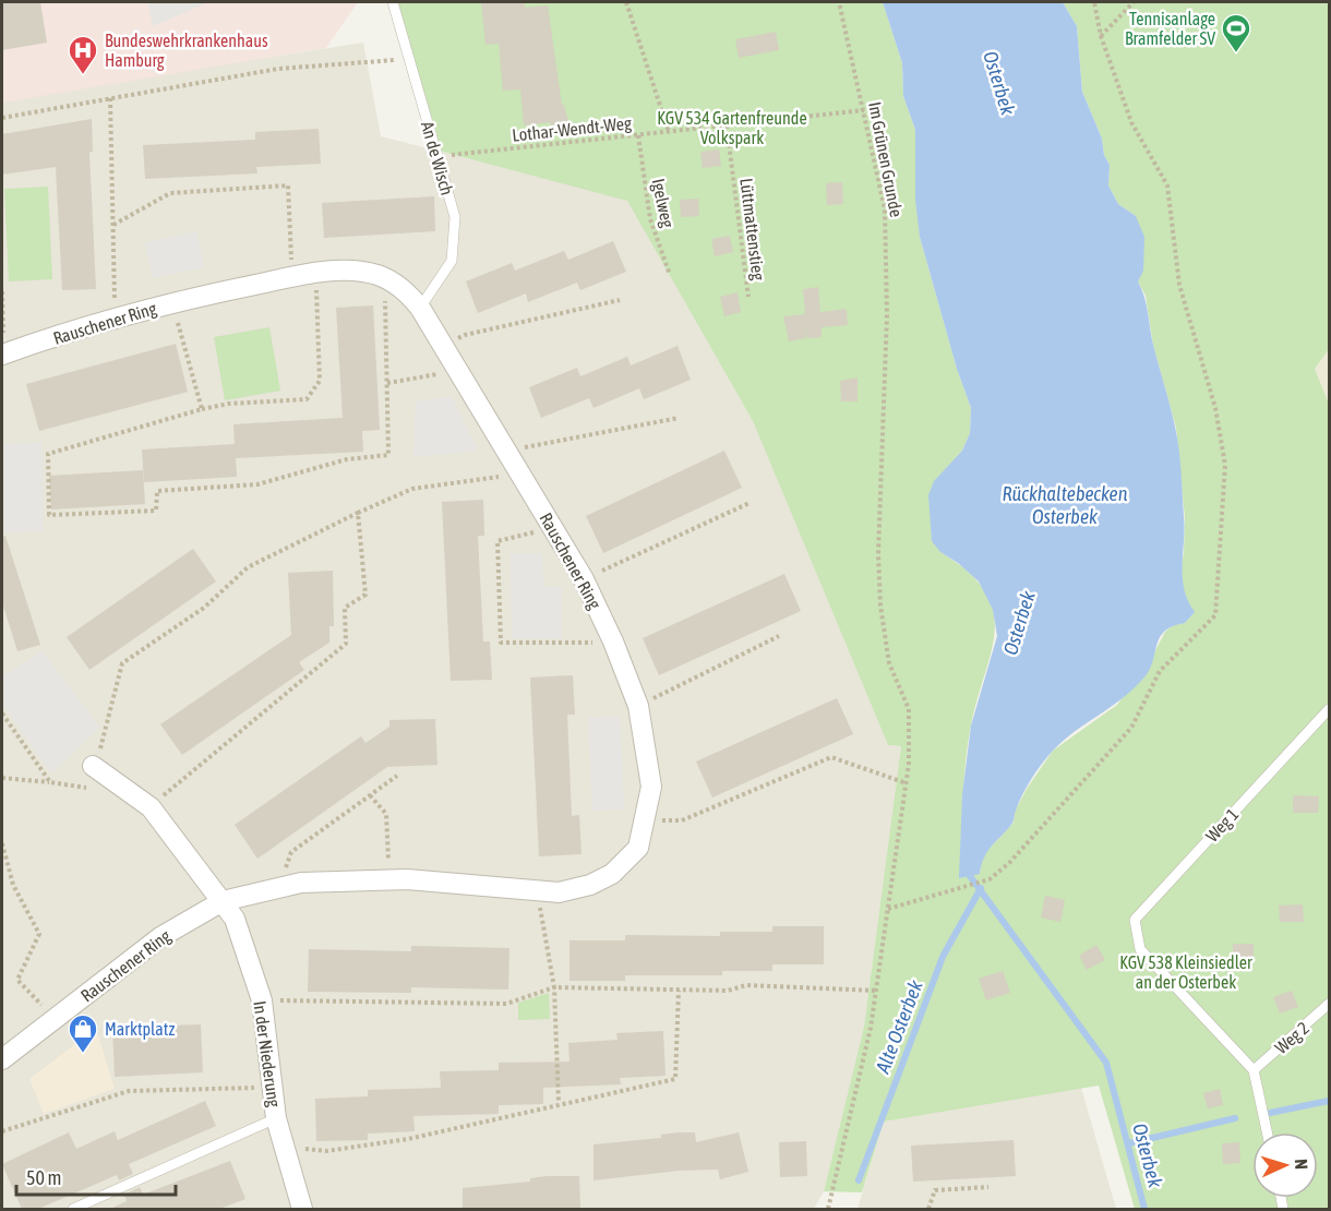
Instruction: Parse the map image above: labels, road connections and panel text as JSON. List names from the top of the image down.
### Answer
{
  "streets": {
    "street": ["Rauschener Ring", "In der Niederung"],
    "lane": ["An de Wisch", "Weg 1", "Weg 2"],
    "path": [
      "Lothar-Wendt-Weg",
      "Im Grünen Grunde",
      "Igelweg",
      "Lüttmattenstieg"
    ]
  },
  "crossings": [
    ["Lothar-Wendt-Weg", "An de Wisch"],
    ["Lothar-Wendt-Weg", "Im Grünen Grunde"],
    ["Lothar-Wendt-Weg", "Igelweg"],
    ["Lothar-Wendt-Weg", "Lüttmattenstieg"],
    ["An de Wisch", "Rauschener Ring"],
    ["Rauschener Ring", "In der Niederung"],
    ["Weg 1", "Weg 2"]
  ],
  "water": ["Osterbek", "Rückhaltebecken Osterbek", "Alte Osterbek"],
  "parks": ["KGV 534 Gartenfreunde Volkspark", "KGV 538 Kleinsiedler an der Osterbek"],
  "places": {
    "sports": ["Tennisanlage Bramfelder SV"],
    "hospital": ["Bundeswehrkrankenhaus Hamburg"],
    "shop": ["Marktplatz"]
  },
  "scale_bar": "50 m",
  "north": "right"
}
